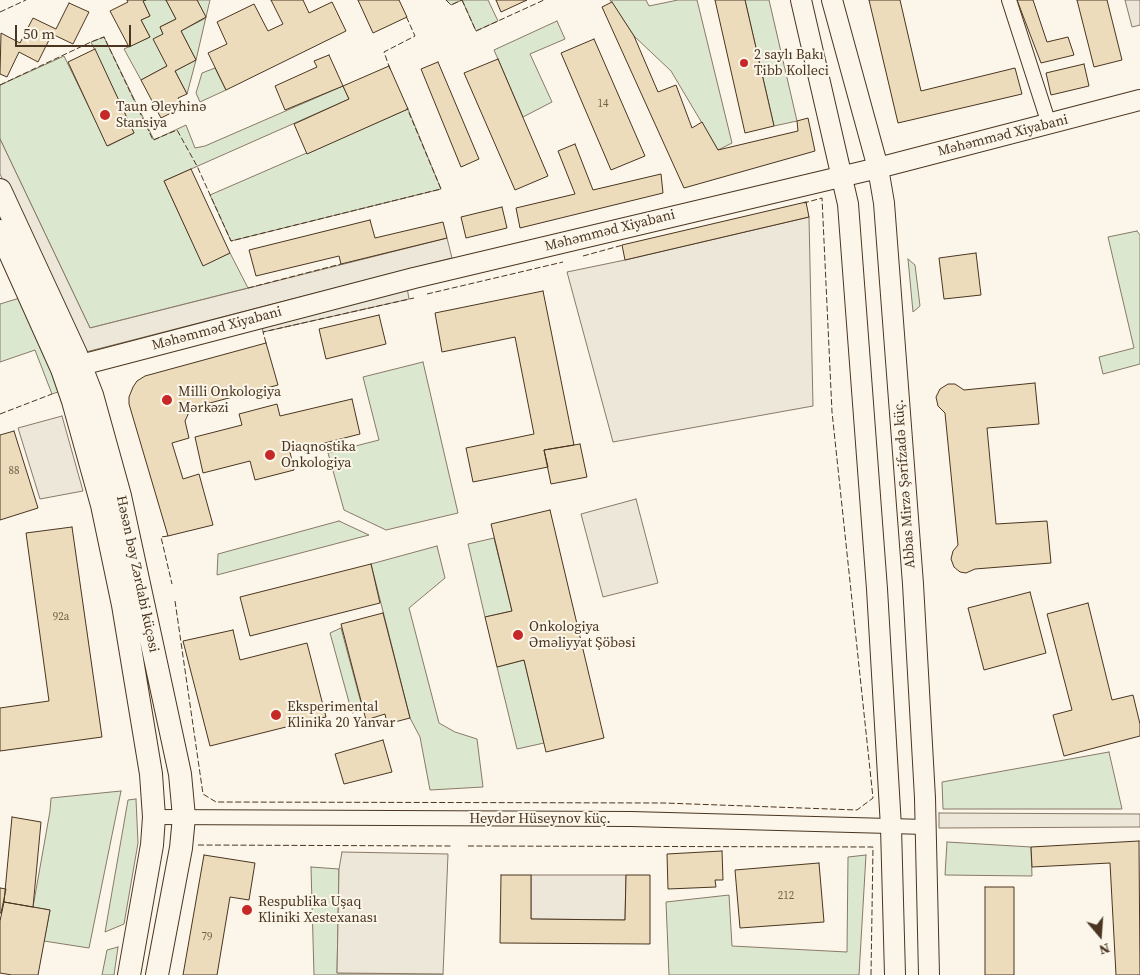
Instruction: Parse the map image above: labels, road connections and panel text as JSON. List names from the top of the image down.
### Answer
{
  "streets": {
    "main road": ["Məhəmməd Xiyabani", "Abbas Mirzə Şərifzadə küç.", "Həsən bəy Zərdabi küçəsi"],
    "street": ["Heydər Hüseynov küç."]
  },
  "crossings": [
    ["Məhəmməd Xiyabani", "Abbas Mirzə Şərifzadə küç."],
    ["Məhəmməd Xiyabani", "Həsən bəy Zərdabi küçəsi"],
    ["Abbas Mirzə Şərifzadə küç.", "Heydər Hüseynov küç."],
    ["Həsən bəy Zərdabi küçəsi", "Heydər Hüseynov küç."]
  ],
  "places": [
    "2 saylı Bakı Tibb Kolleci",
    "Taun Əleyhinə Stansiya",
    "Milli Onkologiya Mərkəzi",
    "Diaqnostika Onkologiya",
    "Onkologiya Əməliyyat Şöbəsi",
    "Eksperimental Klinika 20 Yanvar",
    "Respublika Uşaq Kliniki Xestexanası"
  ],
  "house_numbers": [
    "14",
    "88",
    "92а",
    "212",
    "79"
  ],
  "scale_bar": "50 m",
  "north": "bottom"
}
